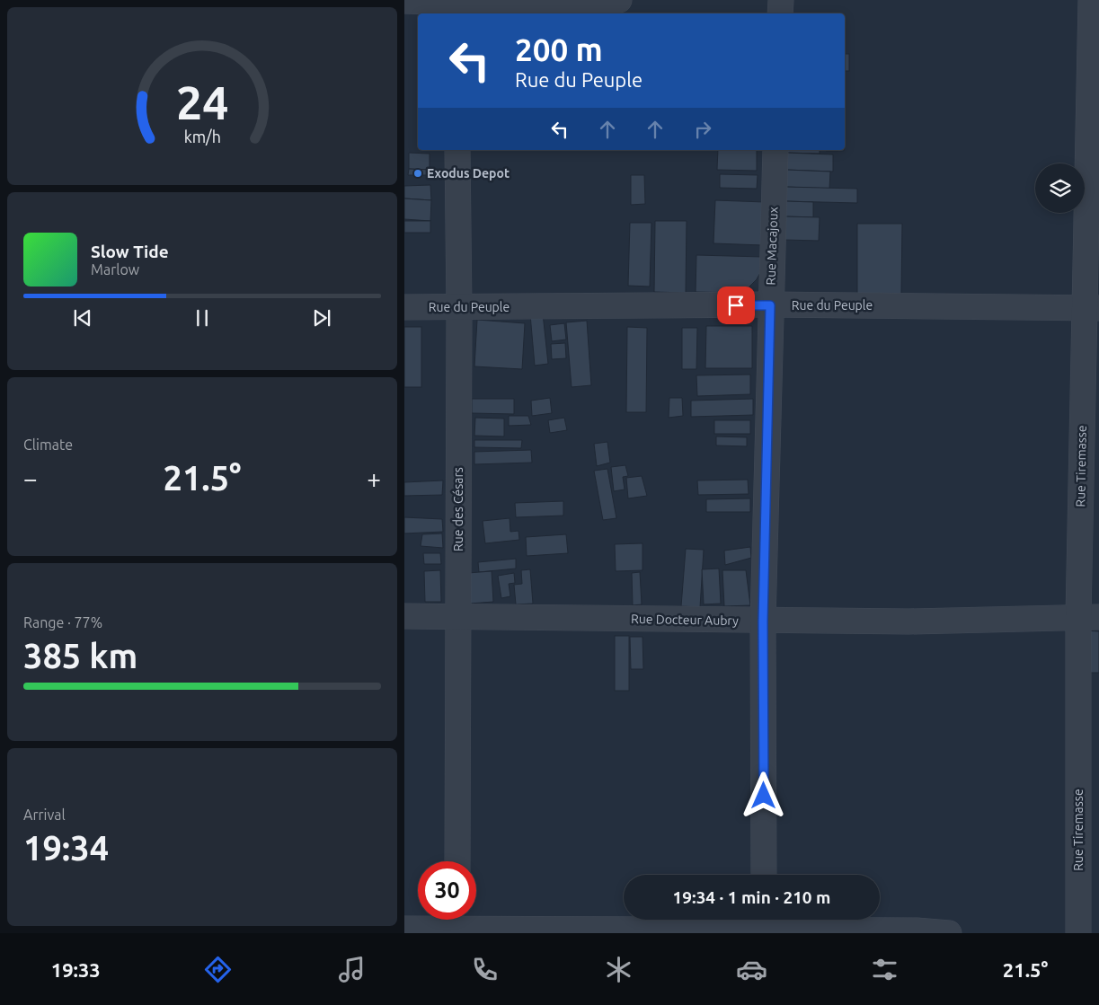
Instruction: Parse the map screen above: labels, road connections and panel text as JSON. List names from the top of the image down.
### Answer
{
  "streets": {
    "street": [
      "Rue Macajoux",
      "Rue du Peuple",
      "Rue Tiremasse",
      "Rue des Césars",
      "Rue Docteur Aubry"
    ]
  },
  "crossings": [
    ["Rue Macajoux", "Rue du Peuple"],
    ["Rue Macajoux", "Rue Docteur Aubry"],
    ["Rue du Peuple", "Rue Tiremasse"],
    ["Rue du Peuple", "Rue des Césars"],
    ["Rue Tiremasse", "Rue Docteur Aubry"],
    ["Rue des Césars", "Rue Docteur Aubry"]
  ],
  "places": ["Exodus Depot"],
  "page": {
    "turn": ["200 m", "Rue du Peuple"],
    "song": ["Slow Tide", "Marlow"],
    "tile": [
      "Climate",
      ["Range · 77%", "385 km"],
      ["Arrival", "19:34"]
    ],
    "heat": ["−", "21.5°", "+"],
    "limit": "30",
    "trip": "19:34 · 1 min · 210 m",
    "tabs": ["19:33", "21.5°"],
    "gauge": ["24", "km/h"]
  }
}
